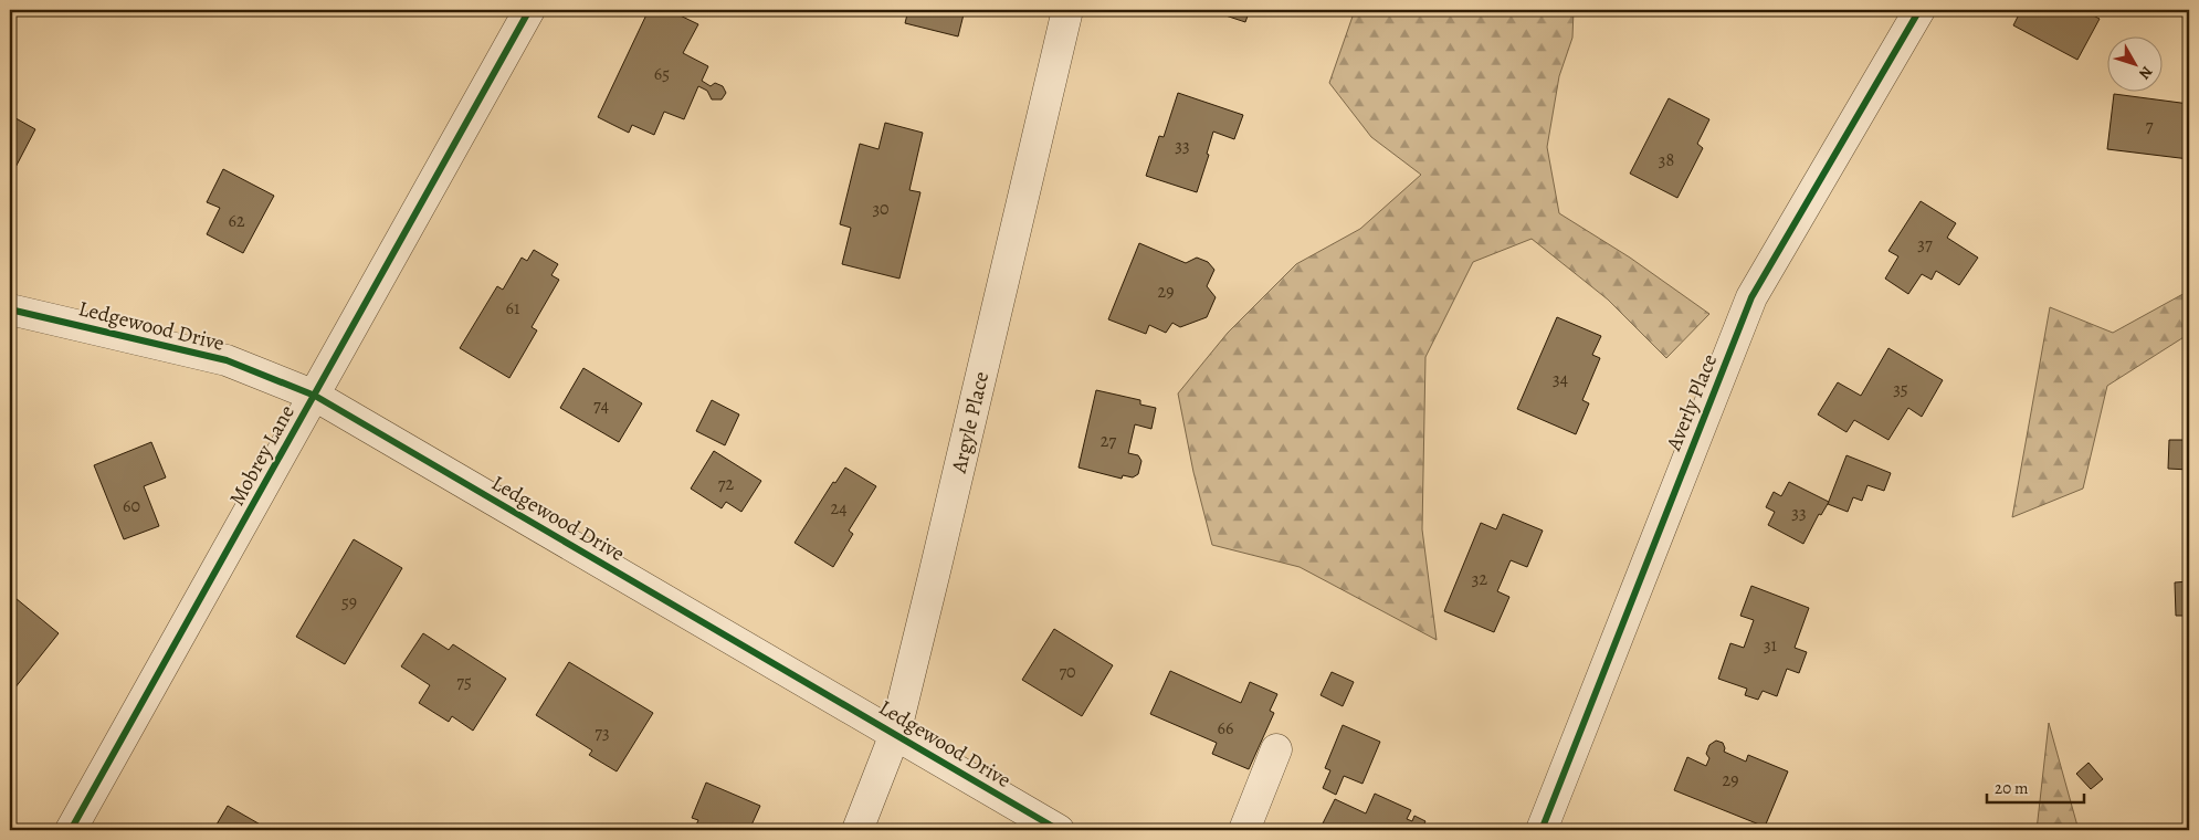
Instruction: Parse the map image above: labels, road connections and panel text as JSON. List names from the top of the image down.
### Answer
{
  "streets": {
    "street": [
      "Ledgewood Drive",
      "Averly Place",
      "Argyle Place",
      "Mobrey Lane"
    ]
  },
  "crossings": [
    ["Ledgewood Drive", "Argyle Place"],
    ["Ledgewood Drive", "Mobrey Lane"]
  ],
  "house_numbers": [
    "65",
    "7",
    "33",
    "38",
    "30",
    "62",
    "37",
    "29",
    "61",
    "34",
    "35",
    "74",
    "27",
    "72",
    "60",
    "24",
    "33",
    "32",
    "59",
    "31",
    "70",
    "75",
    "66",
    "73",
    "29"
  ],
  "scale_bar": "20 m",
  "north": "bottom right"
}
